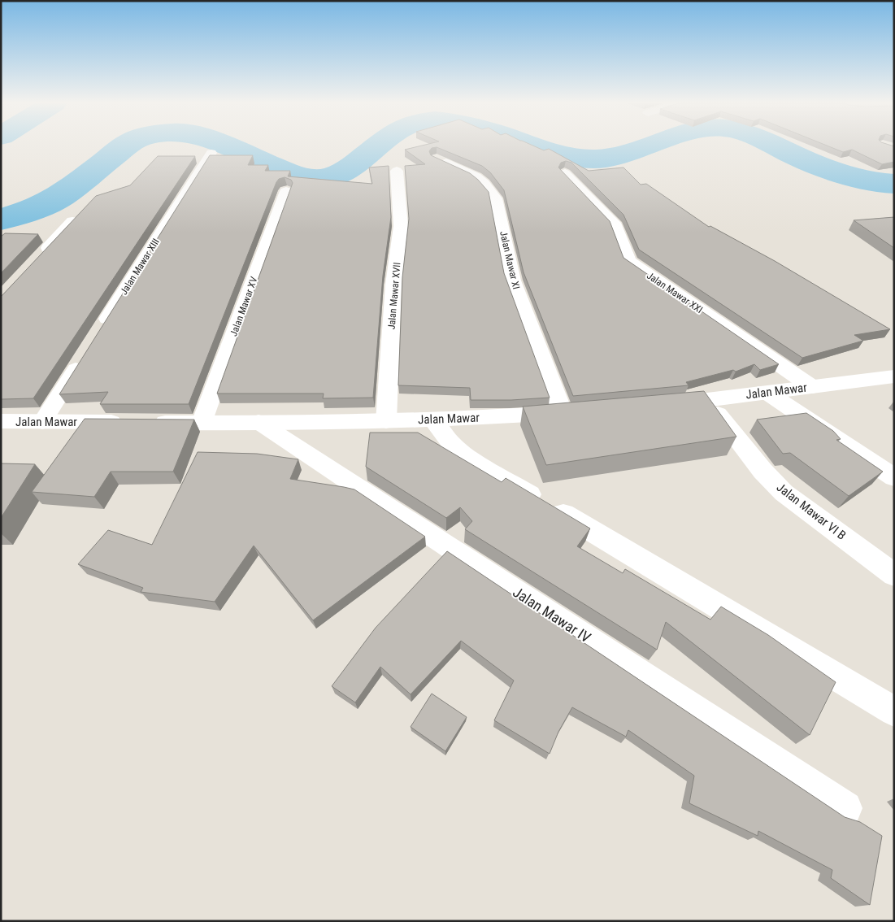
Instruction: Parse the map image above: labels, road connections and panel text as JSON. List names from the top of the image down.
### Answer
{
  "streets": {
    "street": [
      "Jalan Mawar XI",
      "Jalan Mawar XIII",
      "Jalan Mawar XXI",
      "Jalan Mawar XVII",
      "Jalan Mawar XV",
      "Jalan Mawar",
      "Jalan Mawar VI B",
      "Jalan Mawar IV"
    ]
  },
  "crossings": [
    ["Jalan Mawar XI", "Jalan Mawar"],
    ["Jalan Mawar XXI", "Jalan Mawar"],
    ["Jalan Mawar XVII", "Jalan Mawar"],
    ["Jalan Mawar XV", "Jalan Mawar"],
    ["Jalan Mawar", "Jalan Mawar VI B"],
    ["Jalan Mawar", "Jalan Mawar IV"]
  ]
}
